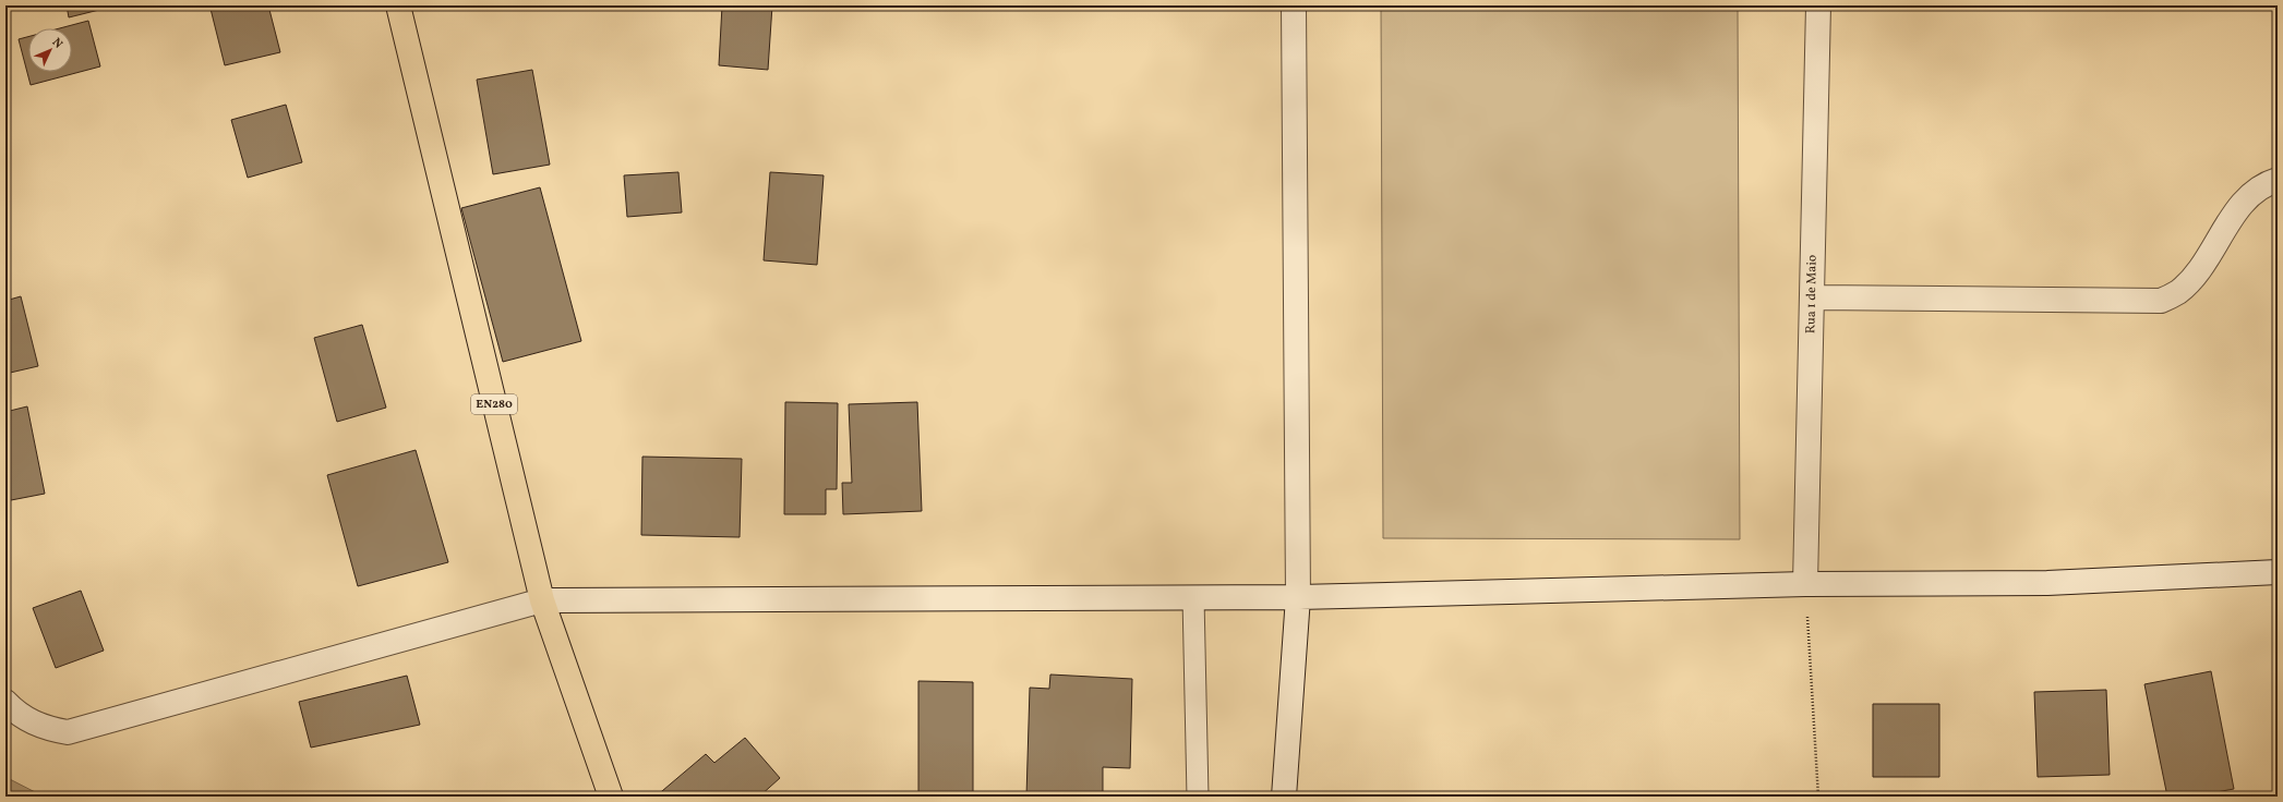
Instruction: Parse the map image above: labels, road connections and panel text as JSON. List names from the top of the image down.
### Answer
{
  "streets": {
    "main road": ["EN280"],
    "street": ["Rua 1 de Maio"]
  },
  "north": "top right"
}
